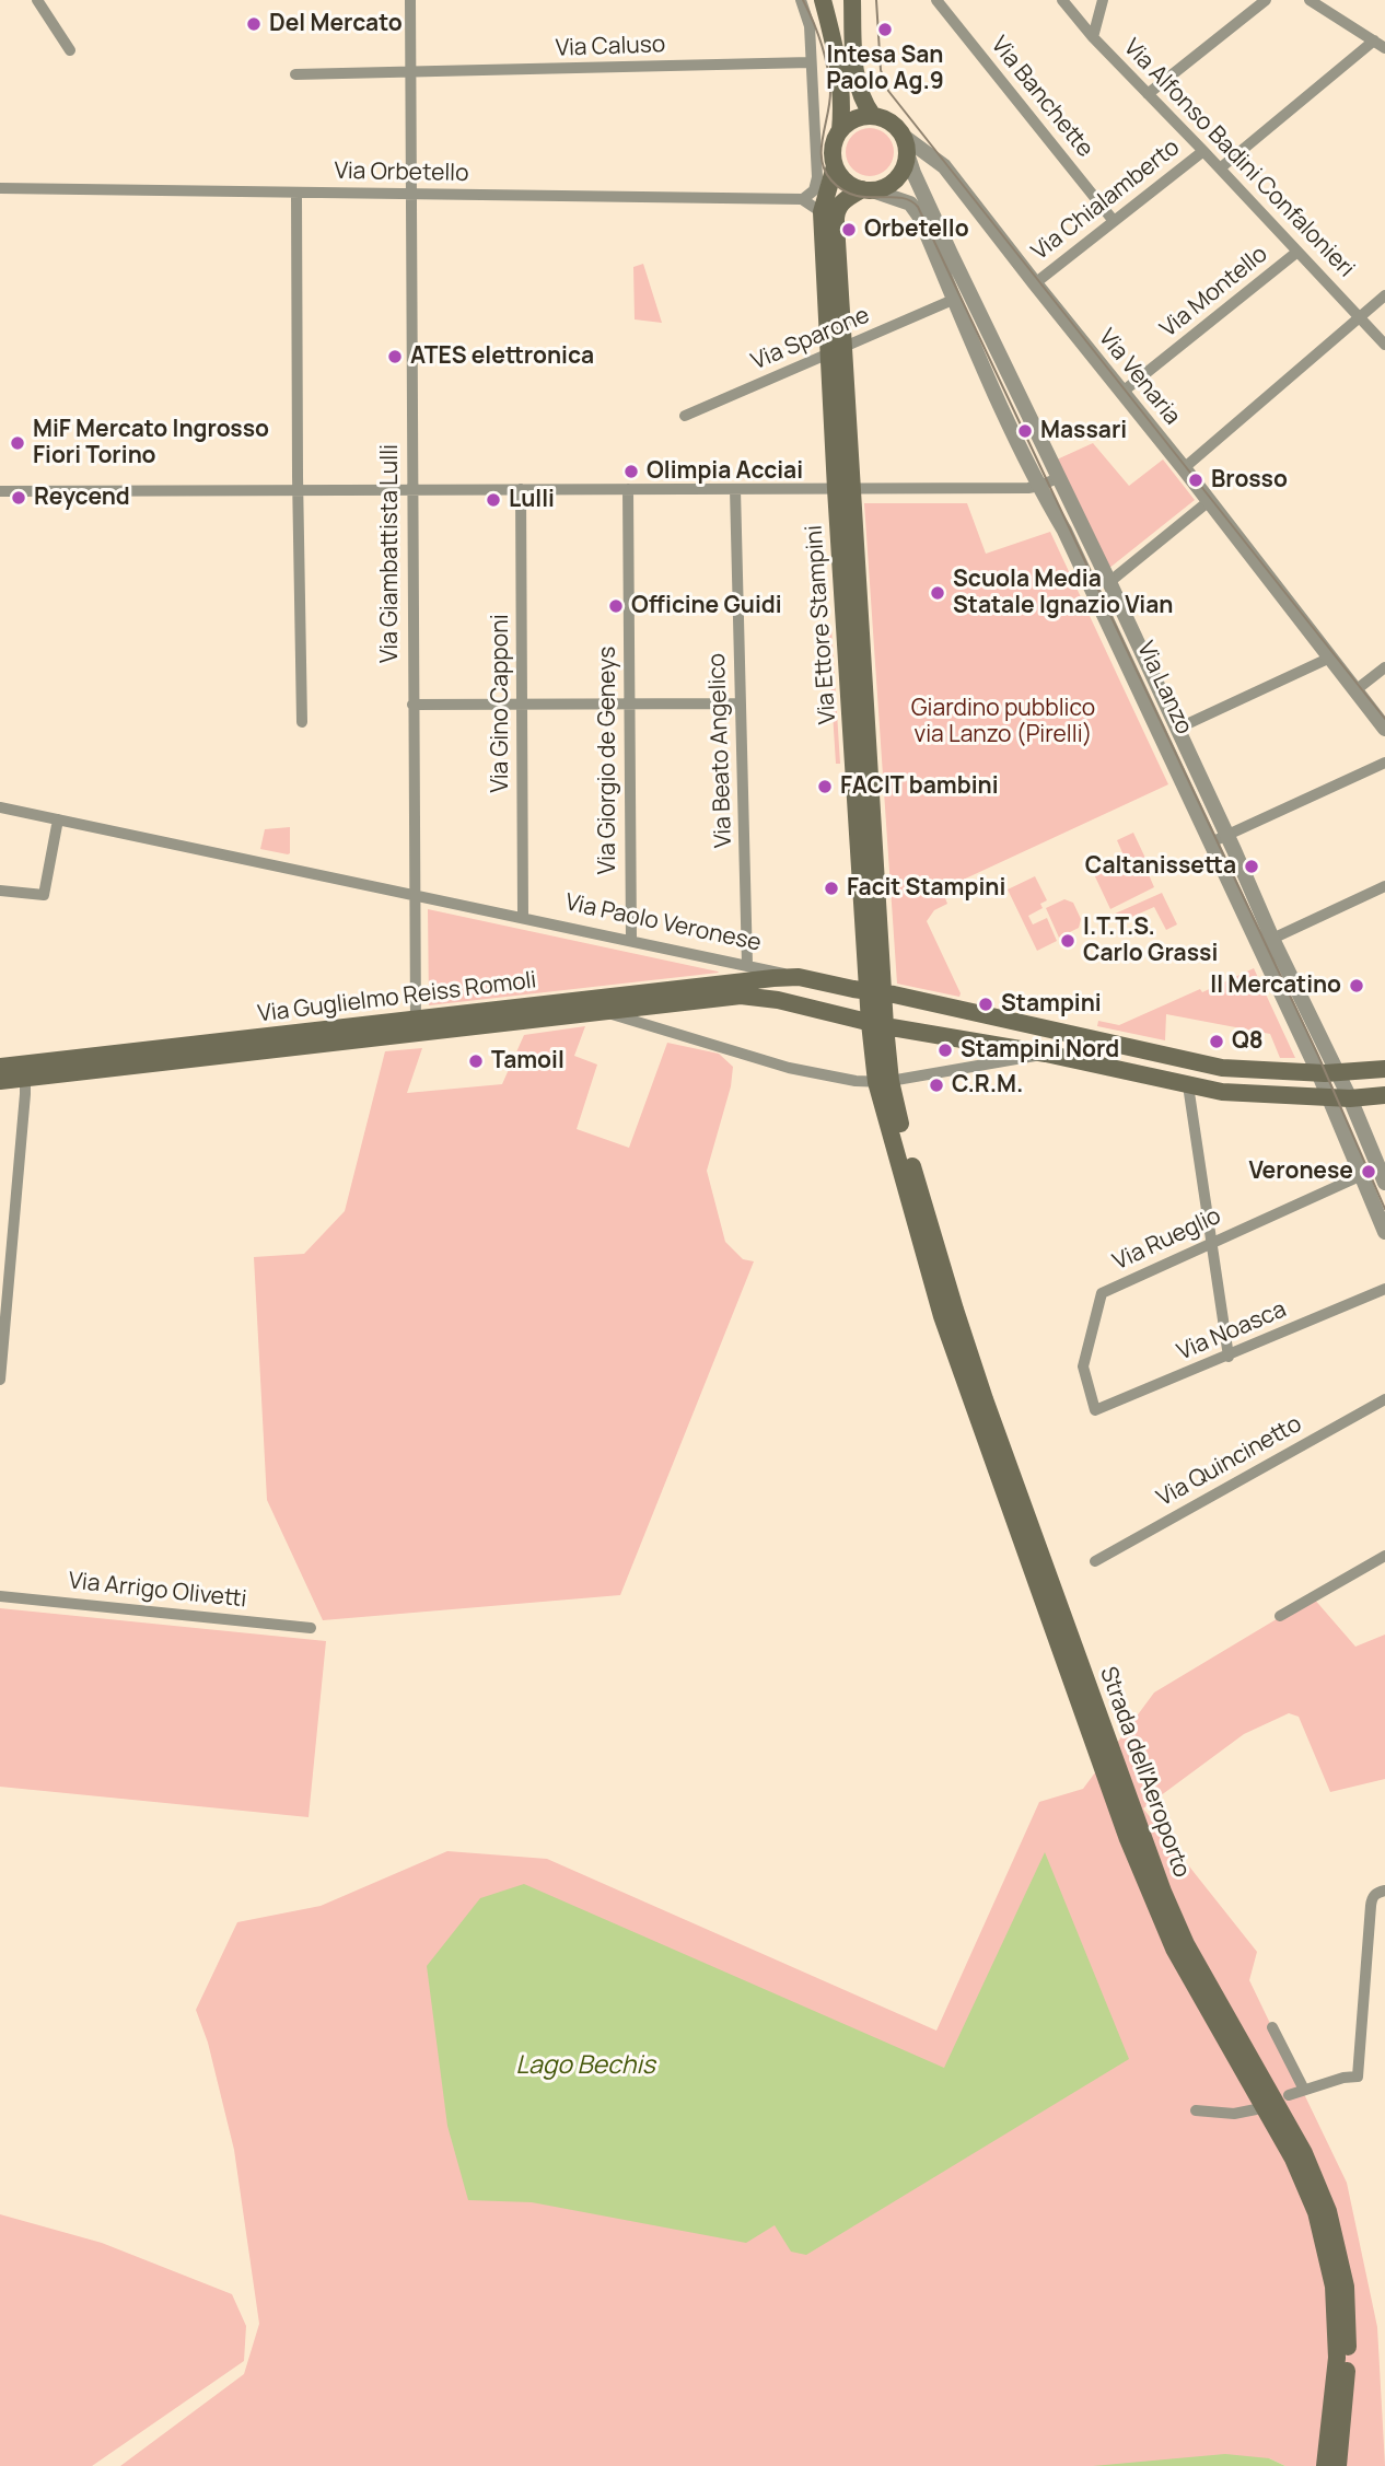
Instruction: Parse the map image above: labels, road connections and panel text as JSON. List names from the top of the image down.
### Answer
{
  "streets": {
    "main road": [
      "Via Ettore Stampini",
      "Via Paolo Veronese",
      "Via Guglielmo Reiss Romoli",
      "Strada dell'Aeroporto"
    ],
    "street": [
      "Via Caluso",
      "Via Banchette",
      "Via Alfonso Badini Confalonieri",
      "Via Orbetello",
      "Via Chialamberto",
      "Via Montello",
      "Via Sparone",
      "Via Venaria",
      "Via Giambattista Lulli",
      "Via Lanzo",
      "Via Gino Capponi",
      "Via Beato Angelico",
      "Via Giorgio de Geneys",
      "Via Rueglio",
      "Via Noasca",
      "Via Quincinetto",
      "Via Arrigo Olivetti"
    ]
  },
  "crossings": [
    ["Via Caluso", "Via Giambattista Lulli"],
    ["Via Banchette", "Via Chialamberto"],
    ["Via Alfonso Badini Confalonieri", "Via Chialamberto"],
    ["Via Alfonso Badini Confalonieri", "Via Montello"],
    ["Via Orbetello", "Via Giambattista Lulli"],
    ["Via Chialamberto", "Via Venaria"],
    ["Via Montello", "Via Venaria"],
    ["Via Sparone", "Via Ettore Stampini"],
    ["Via Sparone", "Via Lanzo"],
    ["Via Venaria", "Via Ettore Stampini"],
    ["Via Venaria", "Via Lanzo"],
    ["Via Giambattista Lulli", "Via Paolo Veronese"],
    ["Via Giambattista Lulli", "Via Guglielmo Reiss Romoli"],
    ["Via Ettore Stampini", "Via Lanzo"],
    ["Via Ettore Stampini", "Via Paolo Veronese"],
    ["Via Ettore Stampini", "Via Guglielmo Reiss Romoli"],
    ["Via Ettore Stampini", "Strada dell'Aeroporto"],
    ["Via Lanzo", "Via Paolo Veronese"],
    ["Via Lanzo", "Via Rueglio"],
    ["Via Gino Capponi", "Via Paolo Veronese"],
    ["Via Beato Angelico", "Via Paolo Veronese"],
    ["Via Giorgio de Geneys", "Via Paolo Veronese"],
    ["Via Paolo Veronese", "Via Guglielmo Reiss Romoli"],
    ["Via Rueglio", "Via Noasca"]
  ],
  "water": ["Lago Bechis"],
  "parks": ["Giardino pubblico via Lanzo (Pirelli)"],
  "places": [
    "Del Mercato",
    "Intesa San Paolo Ag.9",
    "Orbetello",
    "ATES elettronica",
    "Massari",
    "MiF Mercato Ingrosso Fiori Torino",
    "Olimpia Acciai",
    "Brosso",
    "Reycend",
    "Lulli",
    "Scuola Media Statale Ignazio Vian",
    "Officine Guidi",
    "FACIT bambini",
    "Caltanissetta",
    "Facit Stampini",
    "I.T.T.S. Carlo Grassi",
    "Il Mercatino",
    "Stampini",
    "Q8",
    "Stampini Nord",
    "Tamoil",
    "C.R.M.",
    "Veronese"
  ]
}
